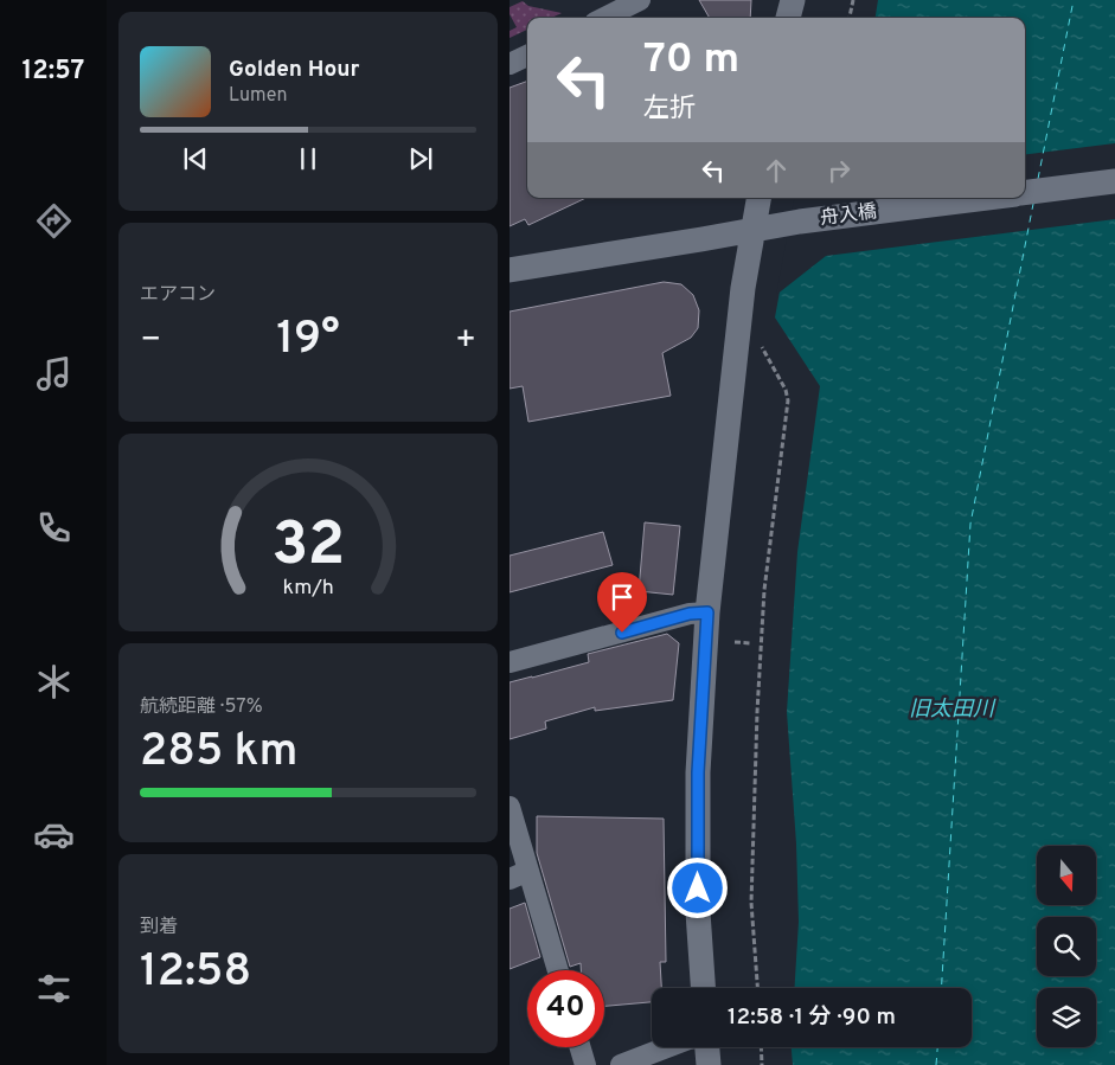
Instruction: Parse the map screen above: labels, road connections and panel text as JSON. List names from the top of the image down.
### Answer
{
  "streets": {
    "street": ["舟入橋"]
  },
  "water": ["旧太田川"],
  "north": "bottom",
  "page": {
    "tabs": "12:57",
    "turn": ["70 m", "左折"],
    "song": ["Golden Hour", "Lumen"],
    "tile": [
      "エアコン",
      ["航続距離 · 57%", "285 km"],
      ["到着", "12:58"]
    ],
    "heat": ["−", "19°", "+"],
    "limit": "40",
    "trip": "12:58 · 1 分 · 90 m",
    "gauge": ["32", "km/h"]
  }
}
